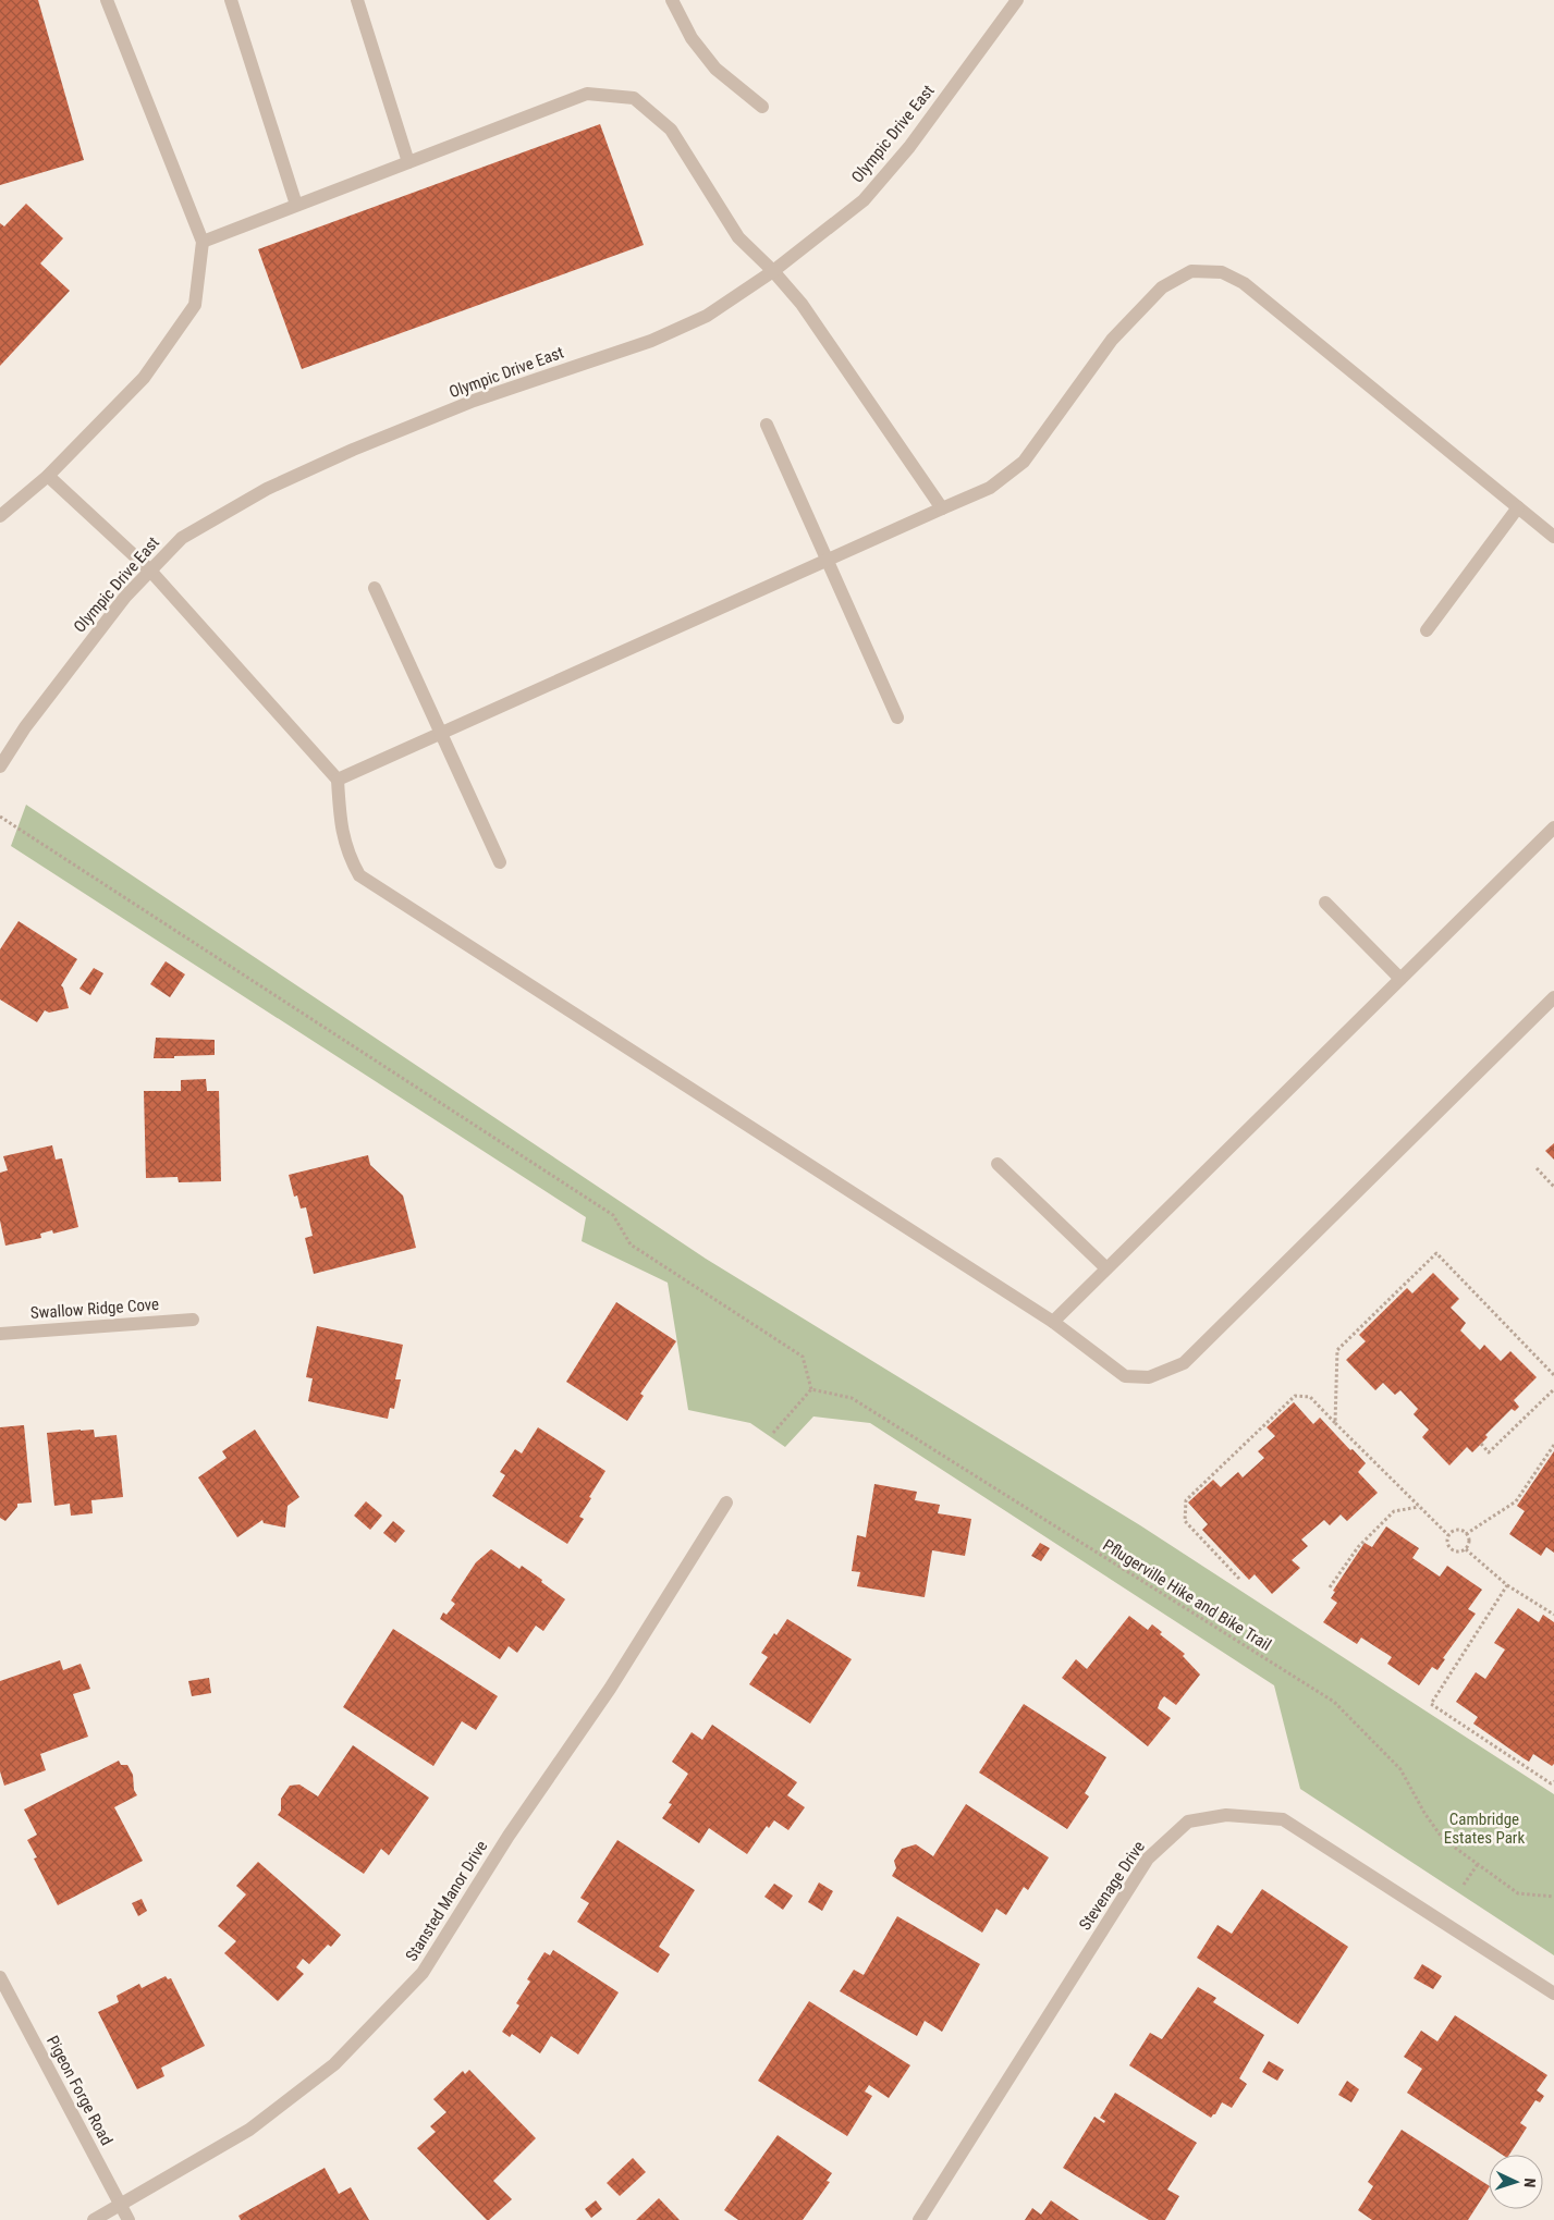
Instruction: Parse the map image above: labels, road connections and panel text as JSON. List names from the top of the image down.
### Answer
{
  "streets": {
    "street": [
      "Olympic Drive East",
      "Swallow Ridge Cove",
      "Stevenage Drive",
      "Stansted Manor Drive",
      "Pigeon Forge Road"
    ],
    "path": ["Pflugerville Hike and Bike Trail"]
  },
  "crossings": [
    ["Stansted Manor Drive", "Pigeon Forge Road"]
  ],
  "parks": ["Cambridge Estates Park"],
  "north": "right"
}
